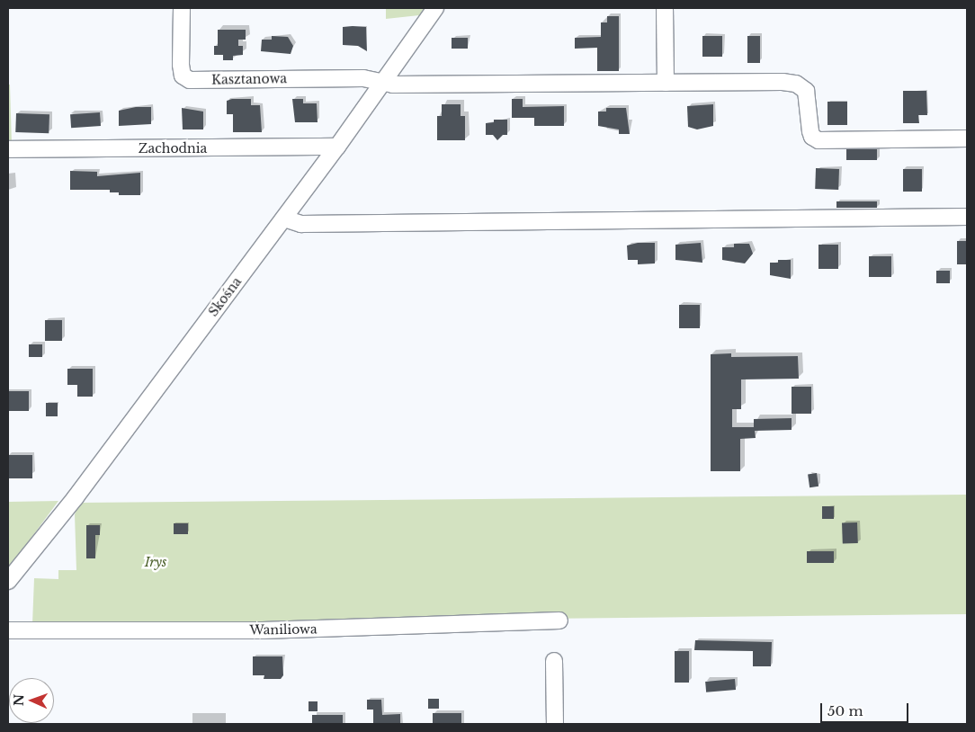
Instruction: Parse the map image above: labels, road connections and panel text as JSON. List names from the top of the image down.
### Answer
{
  "streets": {
    "street": [
      "Kasztanowa",
      "Zachodnia",
      "Skośna",
      "Waniliowa"
    ]
  },
  "crossings": [
    ["Kasztanowa", "Skośna"],
    ["Zachodnia", "Skośna"]
  ],
  "parks": ["Irys"],
  "scale_bar": "50 m",
  "north": "left"
}
